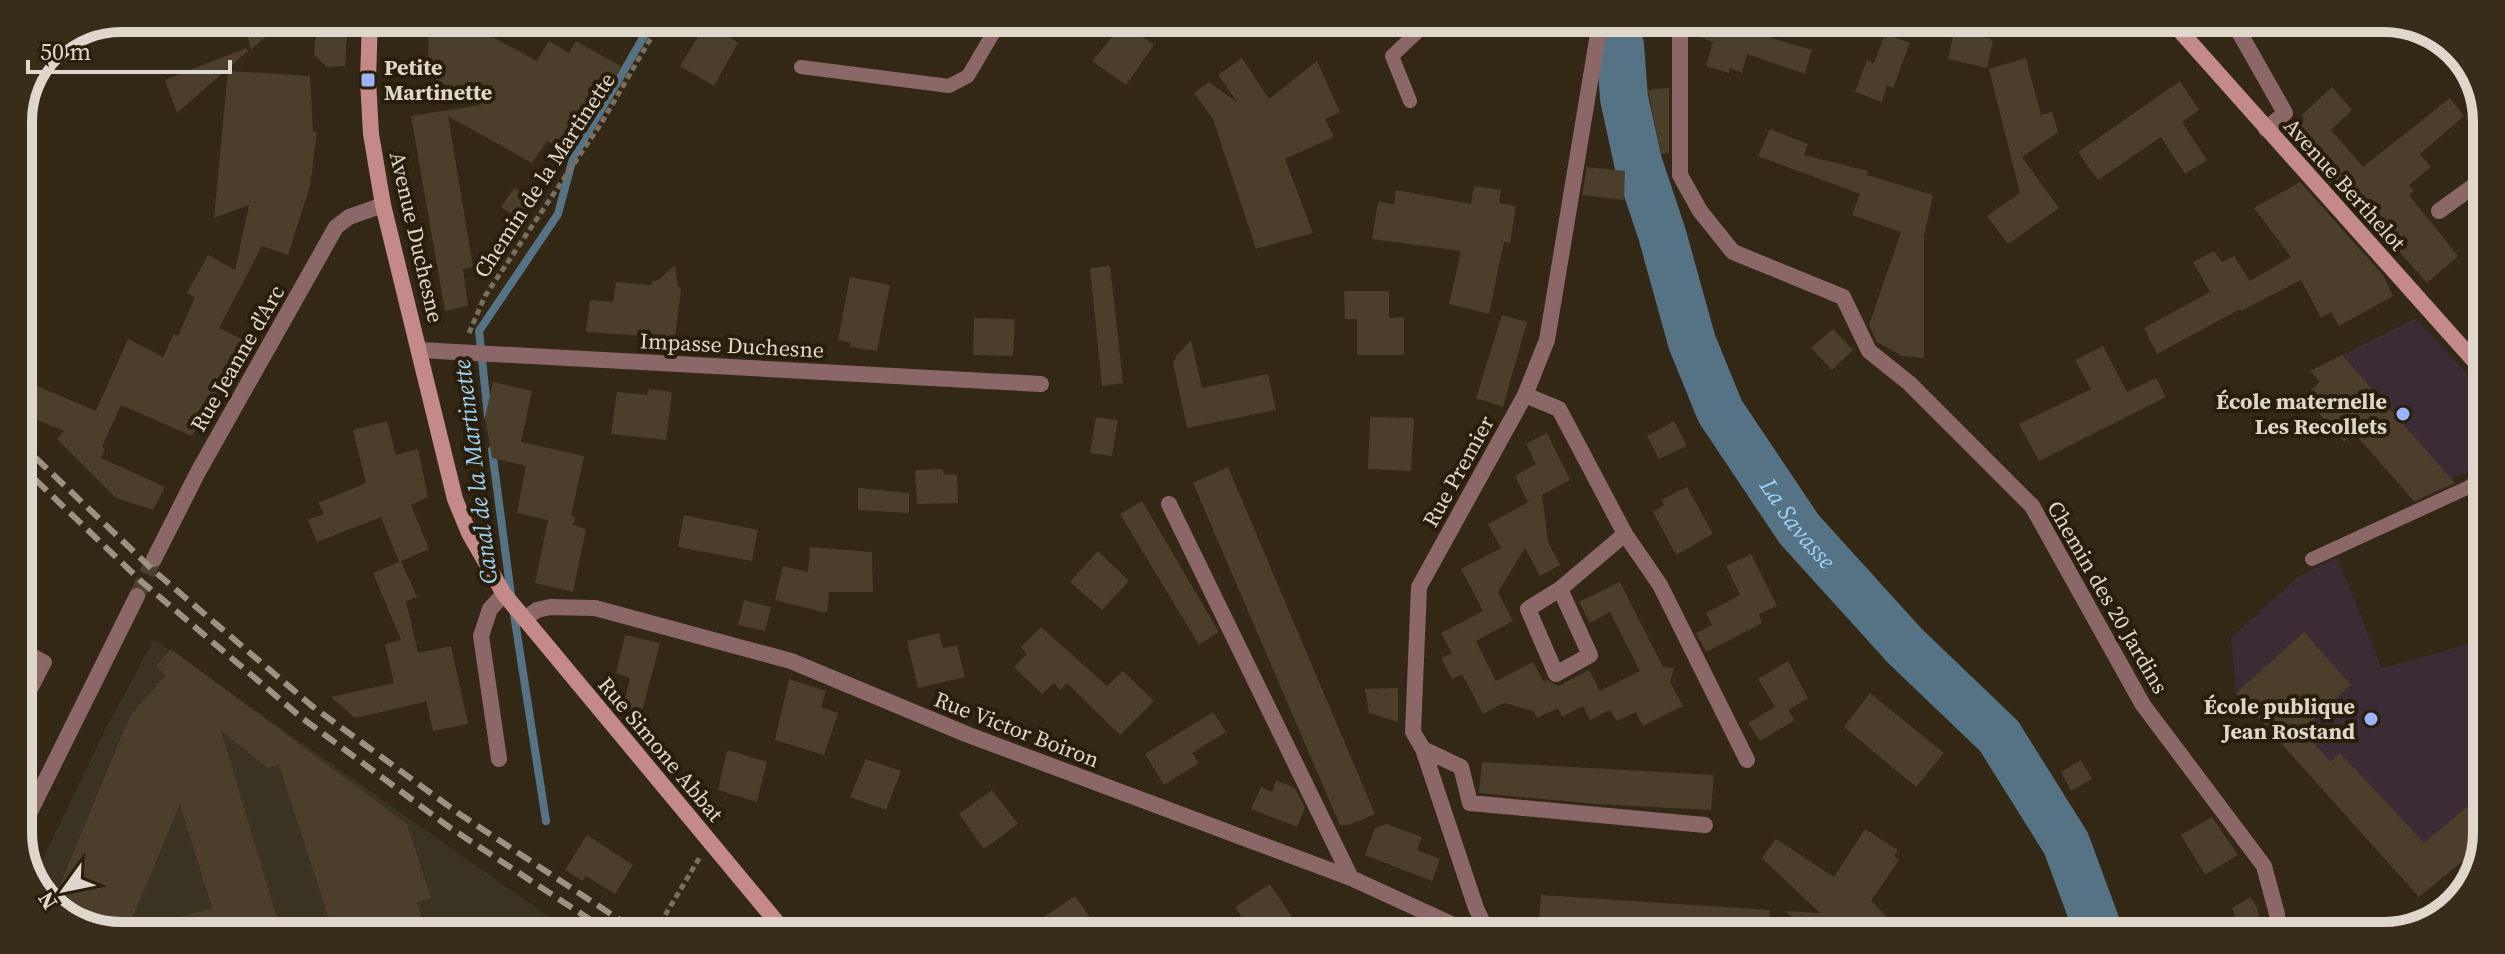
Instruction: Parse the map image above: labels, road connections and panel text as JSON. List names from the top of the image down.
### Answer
{
  "streets": {
    "main road": ["Avenue Berthelot", "Avenue Duchesne", "Rue Simone Abbat"],
    "street": [
      "Impasse Duchesne",
      "Rue Jeanne d'Arc",
      "Rue Premier",
      "Chemin des 20 Jardins",
      "Rue Victor Boiron"
    ],
    "path": ["Chemin de la Martinette"]
  },
  "crossings": [
    ["Chemin de la Martinette", "Impasse Duchesne"],
    ["Avenue Duchesne", "Impasse Duchesne"],
    ["Avenue Duchesne", "Rue Jeanne d'Arc"],
    ["Avenue Duchesne", "Rue Simone Abbat"],
    ["Rue Victor Boiron", "Rue Simone Abbat"]
  ],
  "water": ["Canal de la Martinette", "La Savasse"],
  "places": {
    "transit": ["Petite Martinette"],
    "other": ["École maternelle Les Recollets", "École publique Jean Rostand"]
  },
  "scale_bar": "50 m",
  "north": "bottom left"
}
